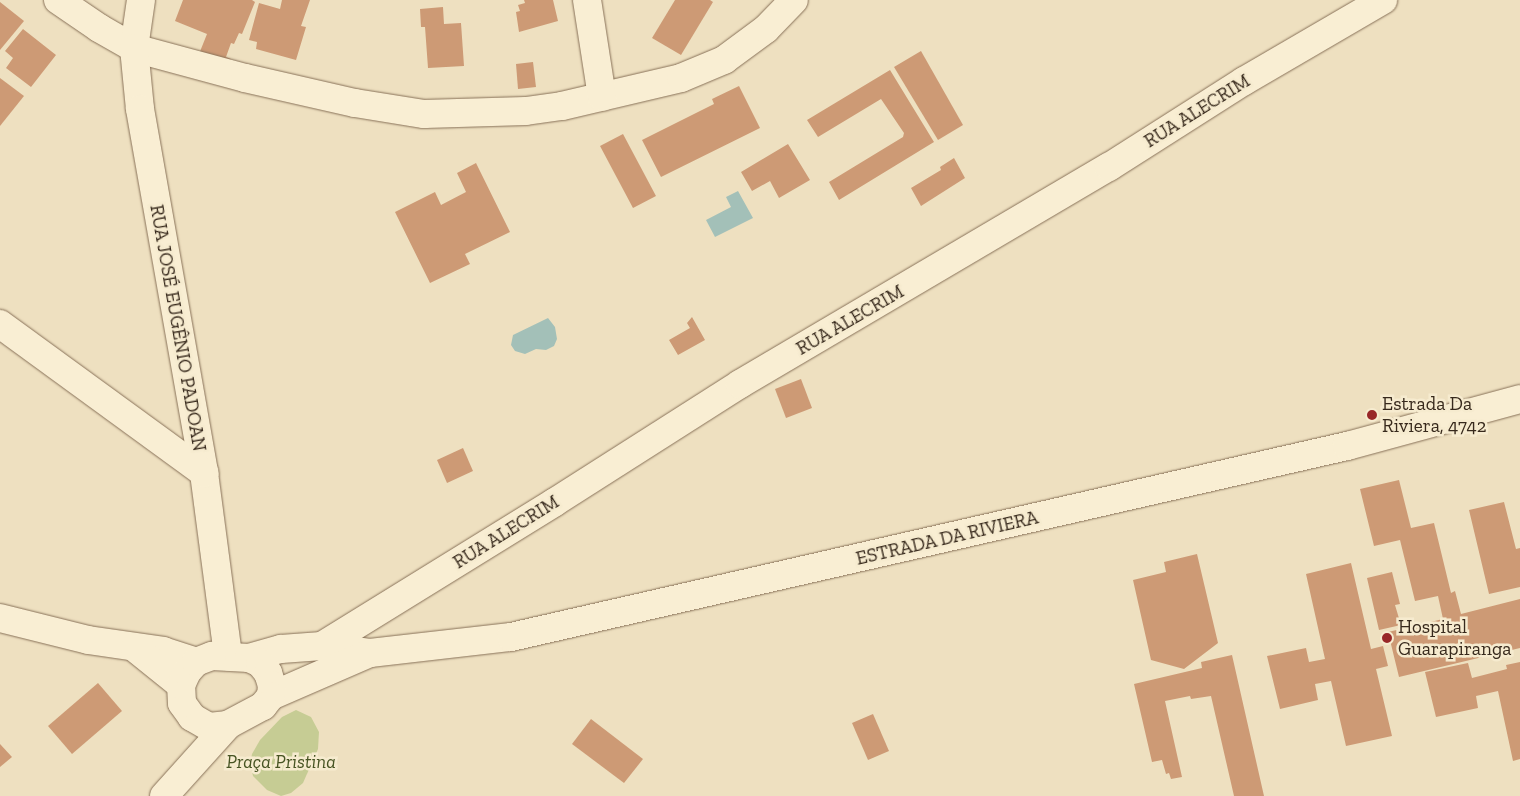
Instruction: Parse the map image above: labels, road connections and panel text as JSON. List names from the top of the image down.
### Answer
{
  "streets": {
    "street": ["RUA ALECRIM", "RUA JOSÉ EUGÊNIO PADOAN", "ESTRADA DA RIVIERA"]
  },
  "crossings": [
    ["RUA ALECRIM", "ESTRADA DA RIVIERA"],
    ["RUA JOSÉ EUGÊNIO PADOAN", "ESTRADA DA RIVIERA"]
  ],
  "parks": ["Praça Pristina"],
  "places": ["Estrada Da Riviera, 4742", "Hospital Guarapiranga"]
}
